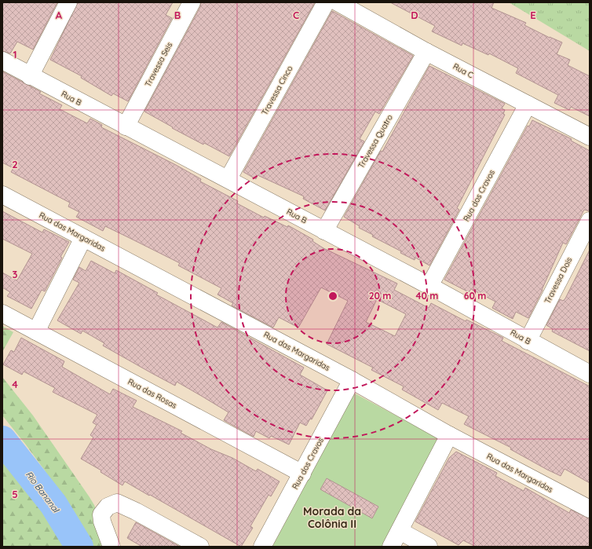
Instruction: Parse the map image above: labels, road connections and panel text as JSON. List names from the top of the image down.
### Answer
{
  "streets": {
    "street": [
      "Travessa Seis",
      "Rua C",
      "Travessa Cinco",
      "Rua B",
      "Travessa Quatro",
      "Rua dos Cravos",
      "Rua das Margaridas",
      "Travessa Dois",
      "Rua das Rosas"
    ]
  },
  "crossings": [
    ["Travessa Seis", "Rua B"],
    ["Rua C", "Travessa Quatro"],
    ["Rua C", "Rua dos Cravos"],
    ["Travessa Cinco", "Rua B"],
    ["Rua B", "Travessa Quatro"],
    ["Rua B", "Rua dos Cravos"],
    ["Rua B", "Travessa Dois"],
    ["Rua dos Cravos", "Rua das Margaridas"],
    ["Rua dos Cravos", "Rua das Rosas"]
  ],
  "districts": ["Morada da Colônia II"],
  "water": ["Rio Bananal"],
  "grid": {
    "columns": [
      "A",
      "B",
      "C",
      "D",
      "E"
    ],
    "rows": [
      "1",
      "2",
      "3",
      "4",
      "5"
    ]
  },
  "rings": ["20 m", "40 m", "60 m"]
}
